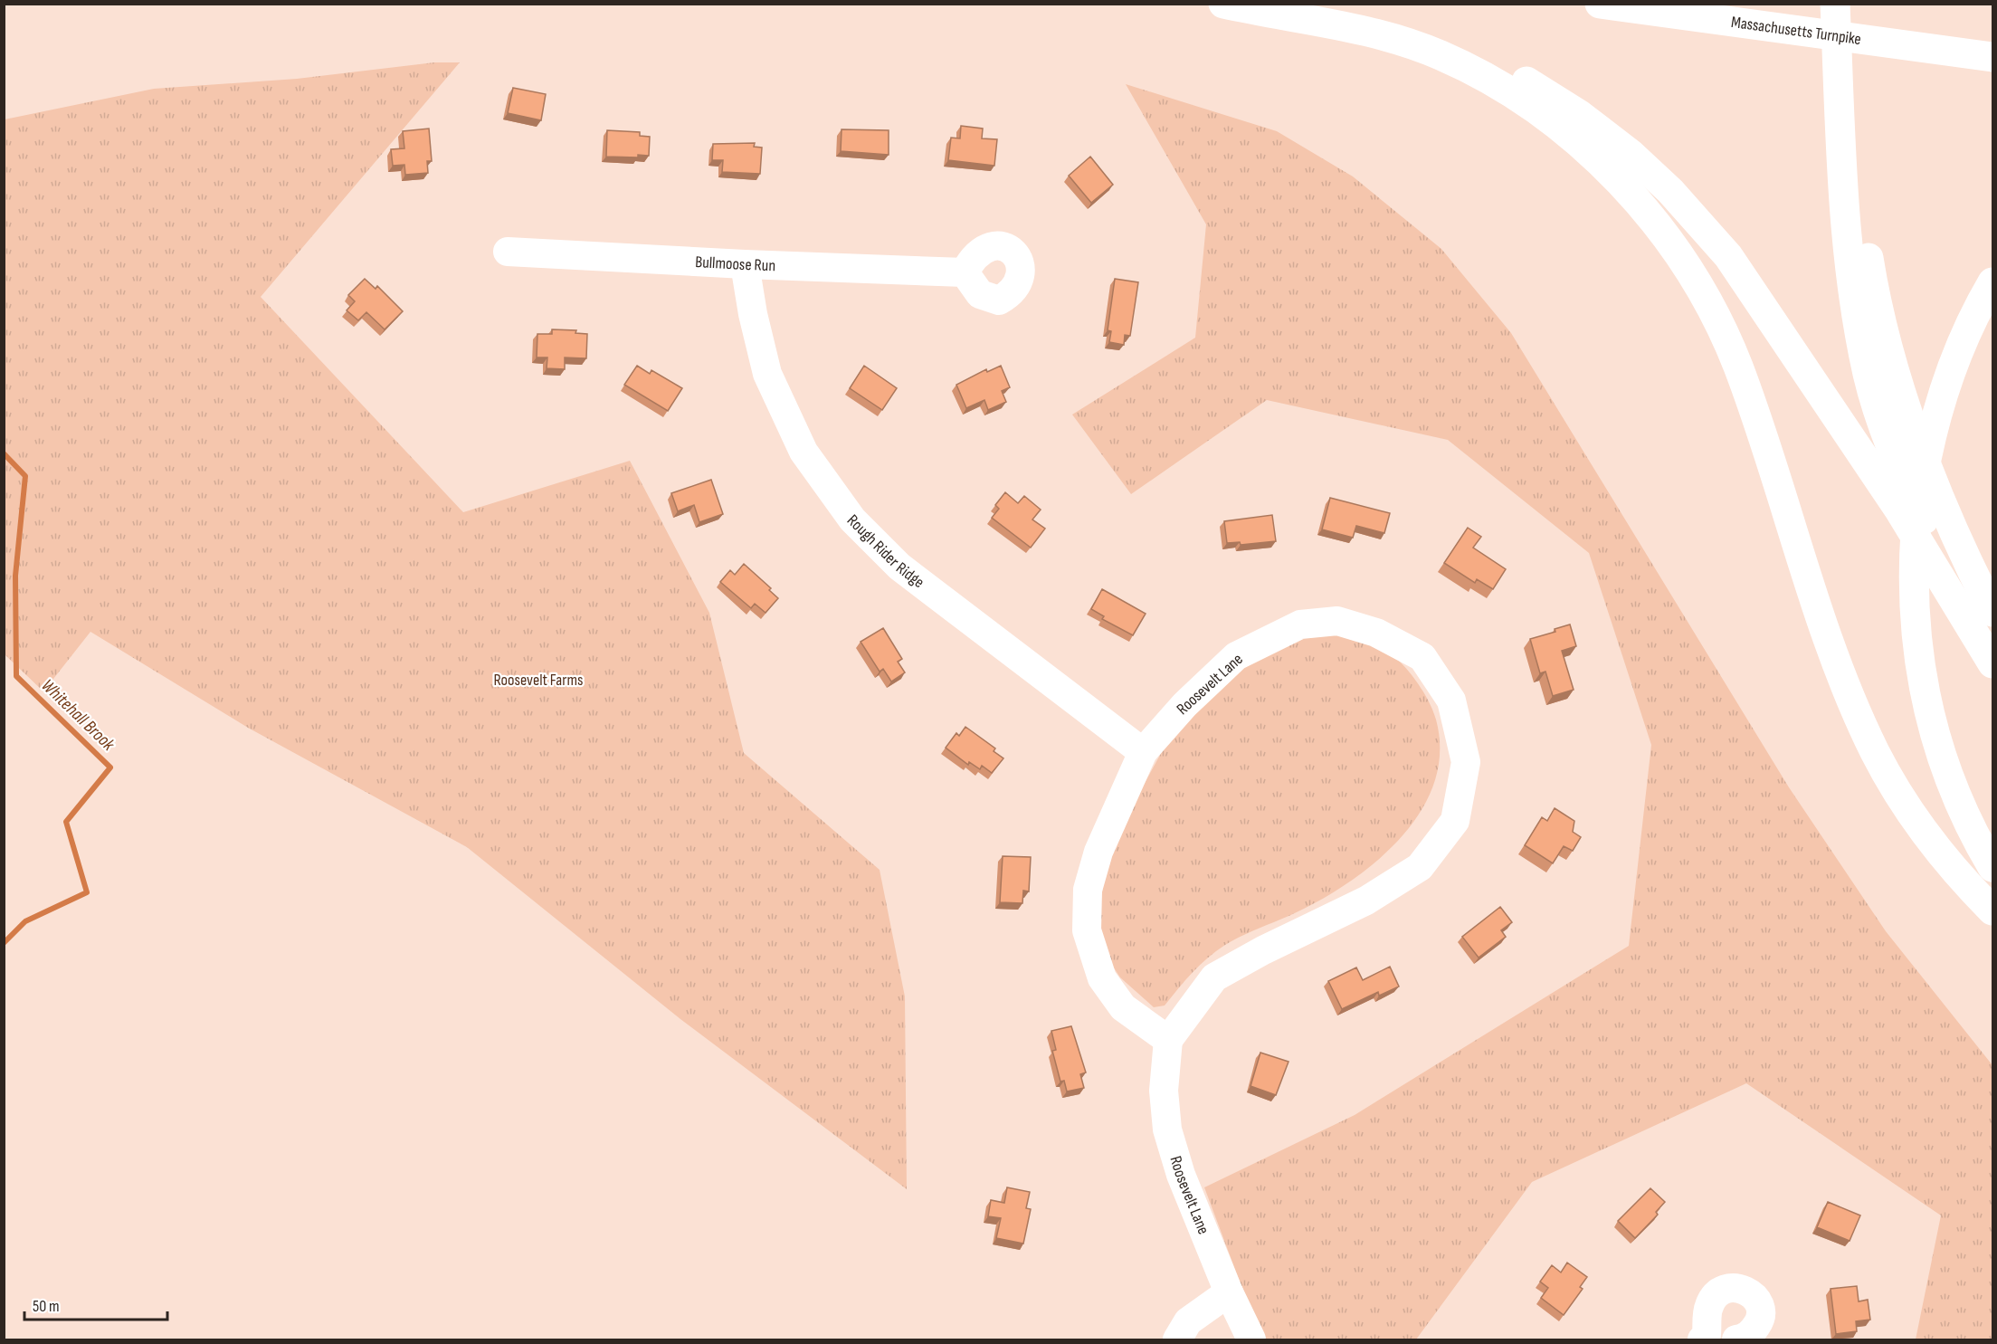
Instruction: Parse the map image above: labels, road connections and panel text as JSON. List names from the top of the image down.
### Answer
{
  "streets": {
    "highway": ["Massachusetts Turnpike"],
    "street": ["Bullmoose Run", "Rough Rider Ridge", "Roosevelt Lane"]
  },
  "crossings": [
    ["Bullmoose Run", "Rough Rider Ridge"],
    ["Rough Rider Ridge", "Roosevelt Lane"]
  ],
  "water": ["Whitehall Brook"],
  "parks": ["Roosevelt Farms"],
  "scale_bar": "50 m"
}
